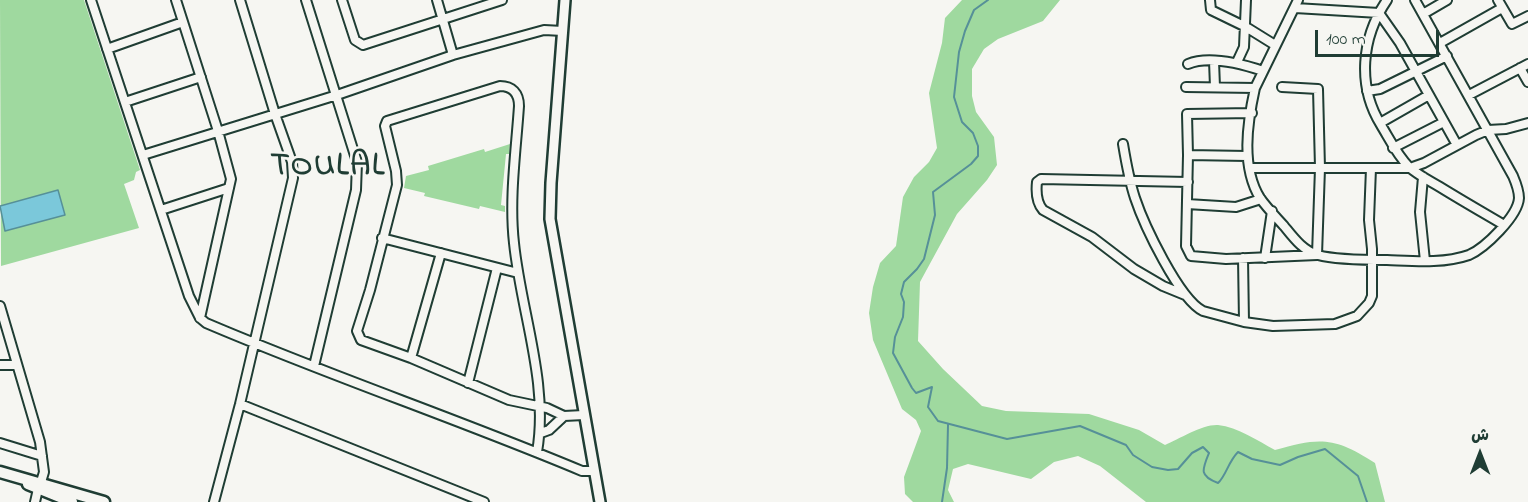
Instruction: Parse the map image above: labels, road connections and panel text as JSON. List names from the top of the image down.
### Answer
{
  "districts": ["TOULAL"],
  "scale_bar": "100 m",
  "north": "top"
}
